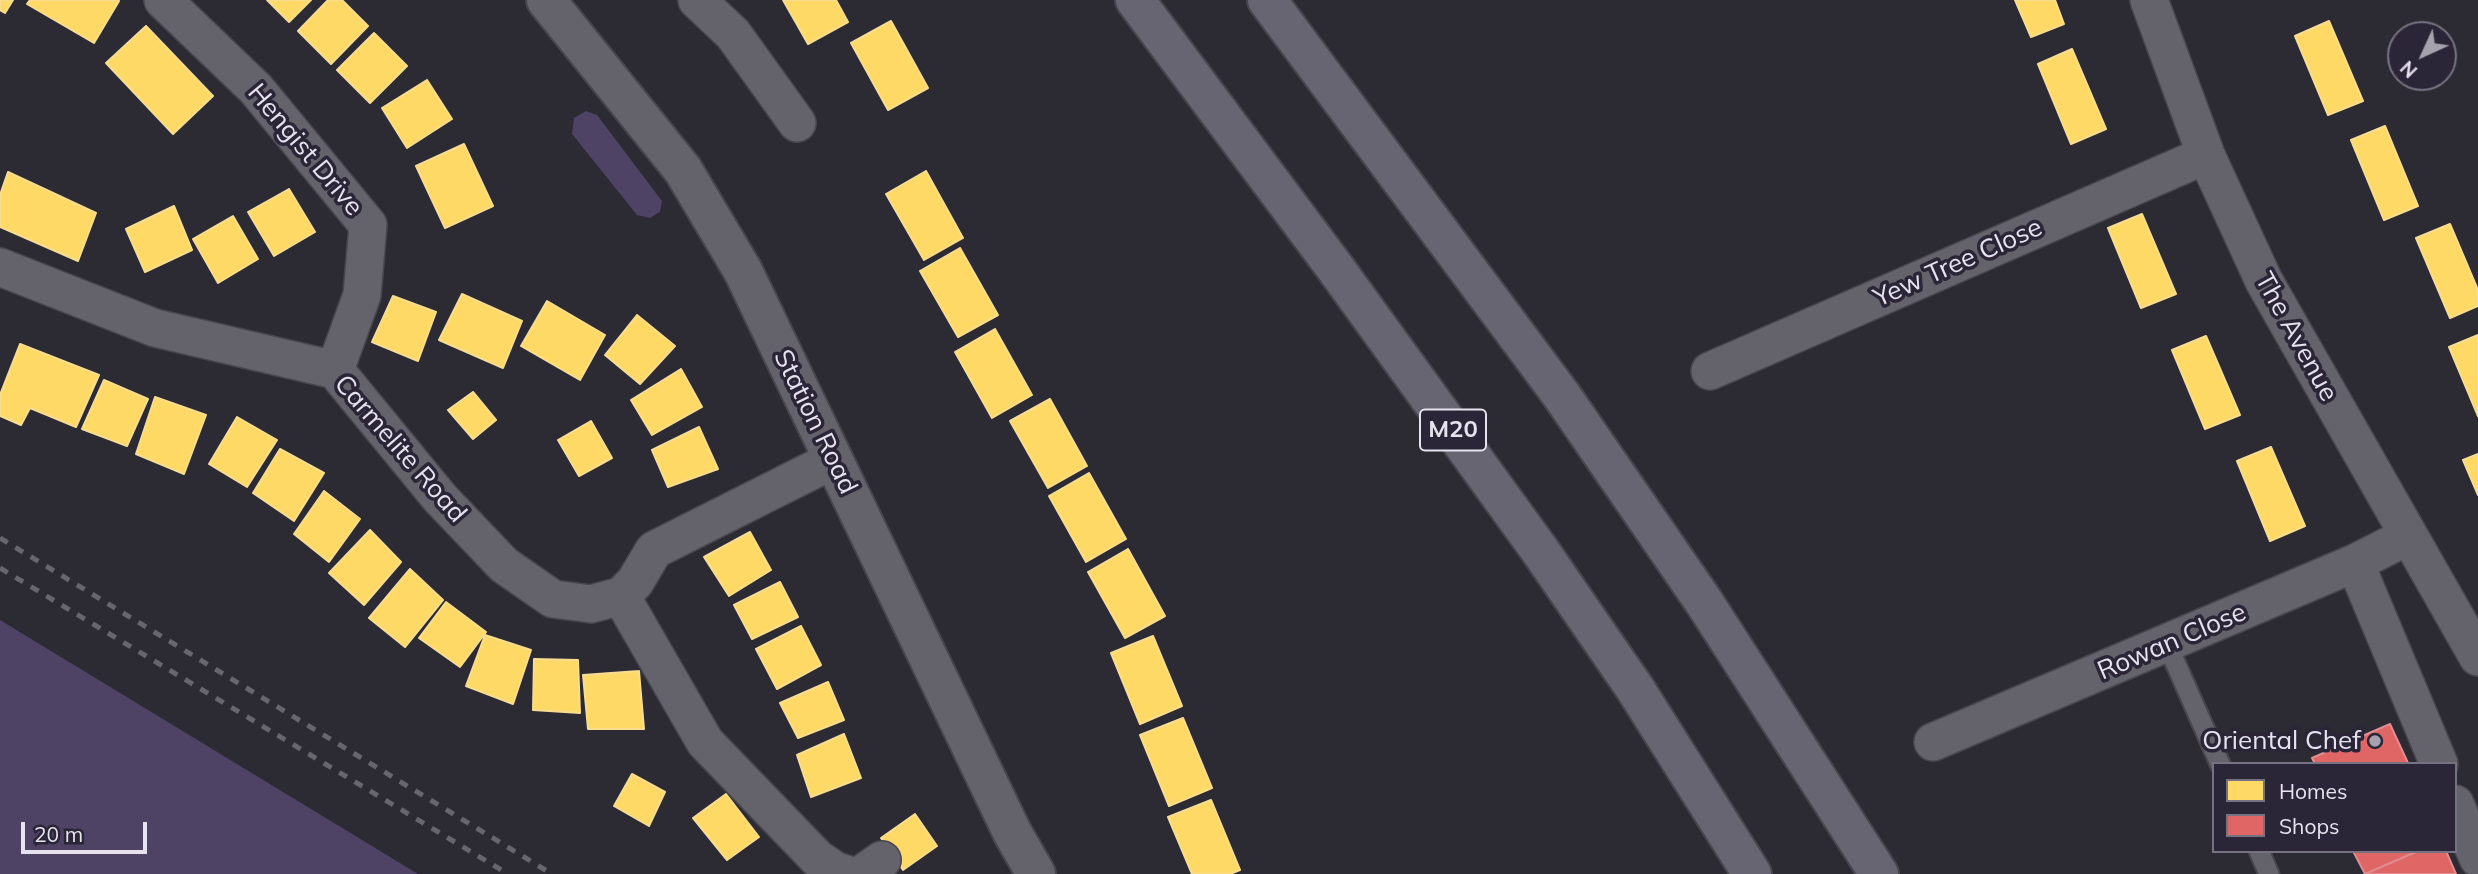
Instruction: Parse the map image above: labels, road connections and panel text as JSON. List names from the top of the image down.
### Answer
{
  "streets": {
    "highway": ["M20"],
    "street": [
      "Hengist Drive",
      "Yew Tree Close",
      "The Avenue",
      "Station Road",
      "Carmelite Road",
      "Rowan Close"
    ]
  },
  "crossings": [
    ["Hengist Drive", "Carmelite Road"],
    ["Yew Tree Close", "The Avenue"],
    ["The Avenue", "Rowan Close"]
  ],
  "places": ["Oriental Chef"],
  "legend": ["Homes", "Shops"],
  "scale_bar": "20 m",
  "north": "bottom left"
}
